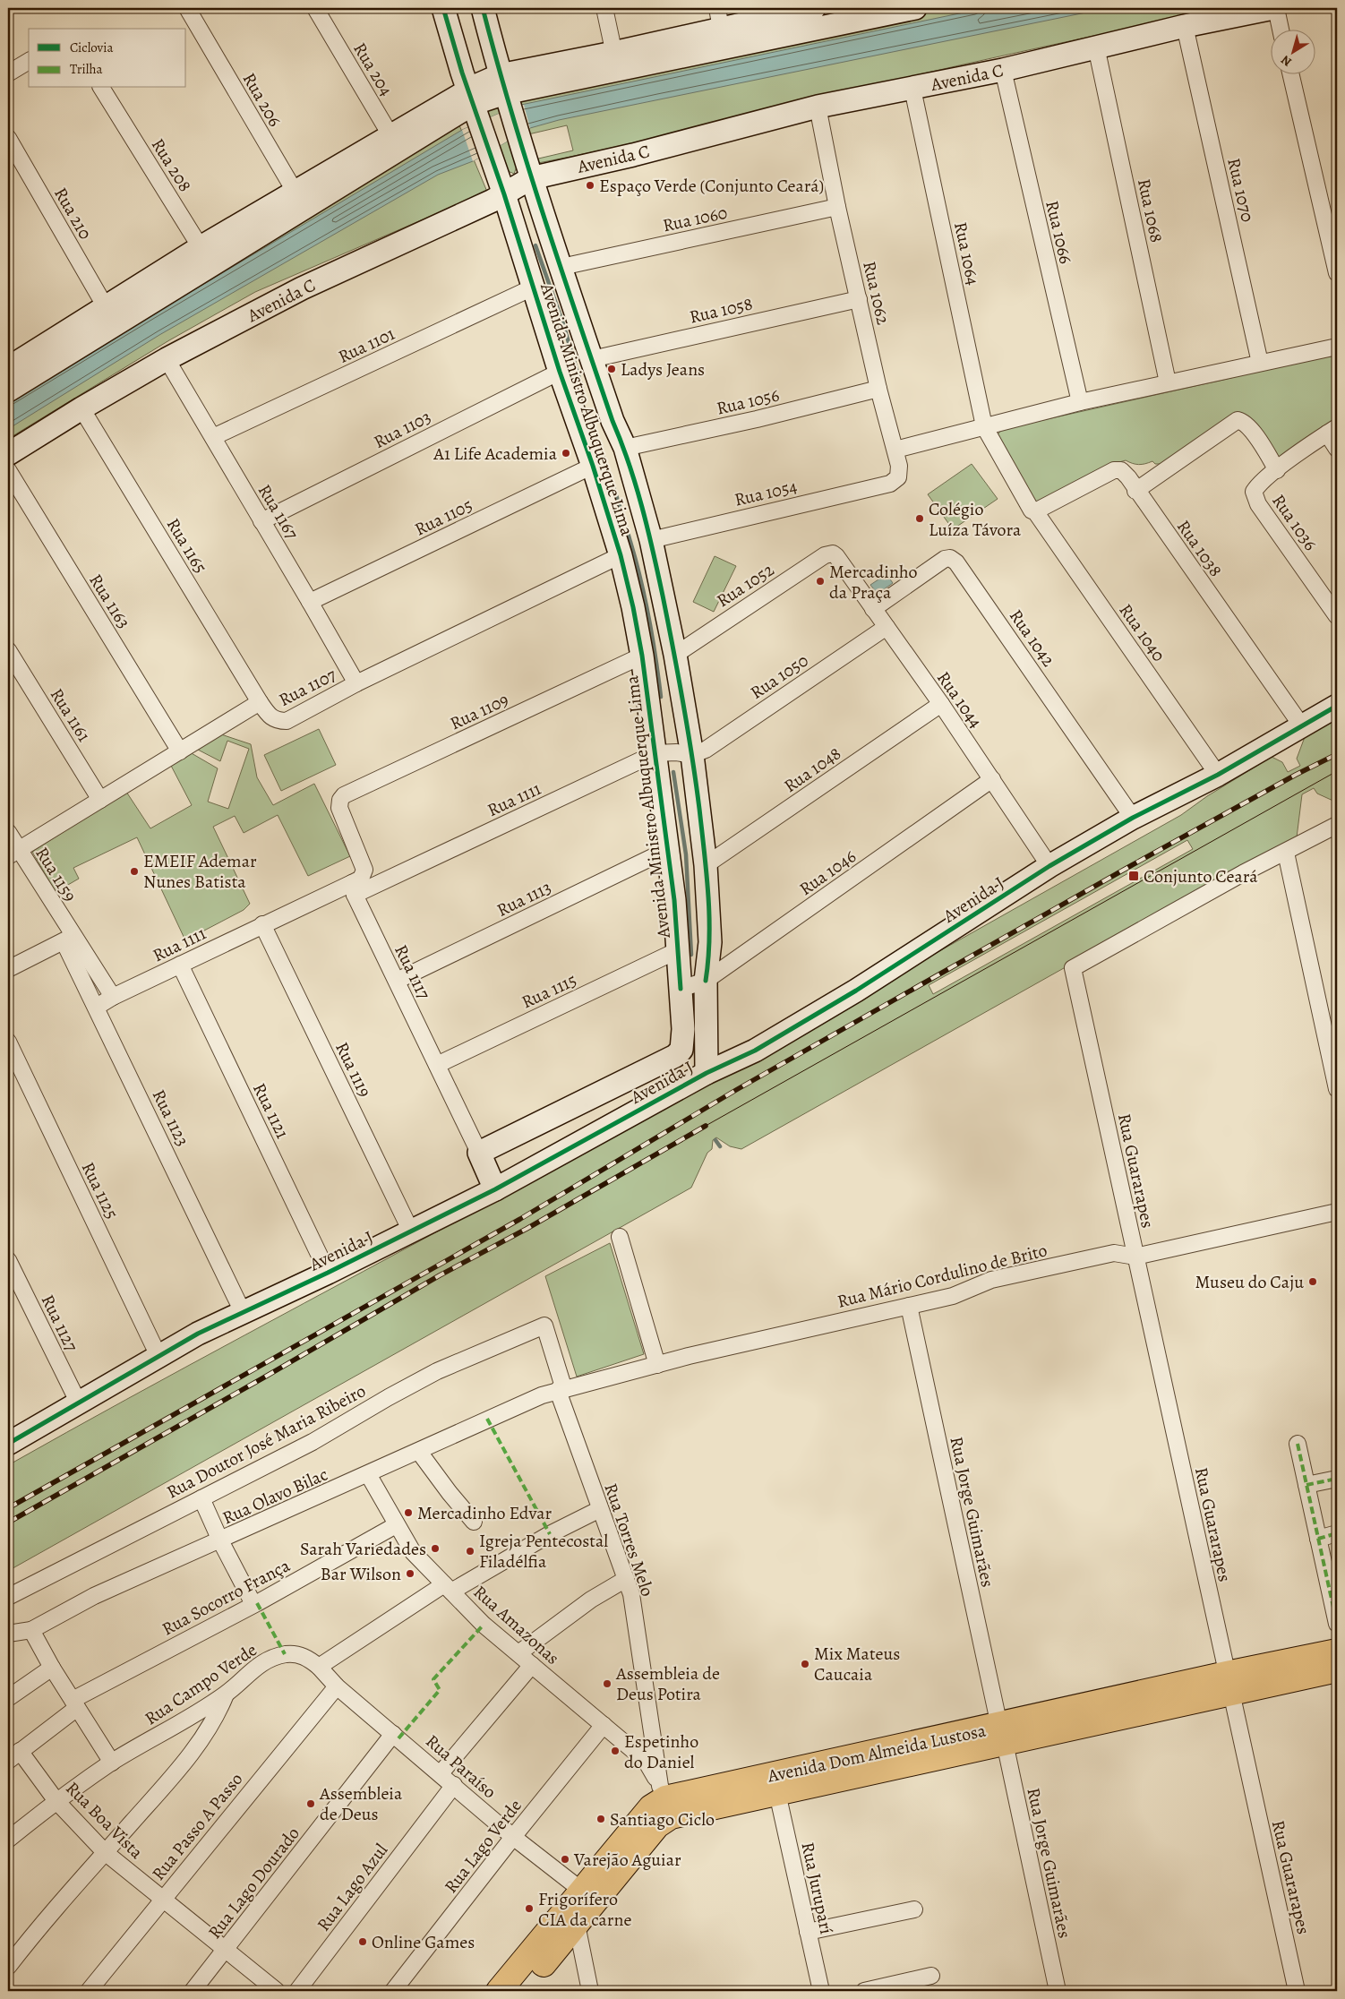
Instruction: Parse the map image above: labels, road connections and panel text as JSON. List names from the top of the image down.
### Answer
{
  "streets": {
    "main road": ["Avenida Dom Almeida Lustosa"],
    "street": [
      "Rua 204",
      "Avenida C",
      "Rua 206",
      "Rua 208",
      "Rua 1070",
      "Rua 1068",
      "Rua 210",
      "Rua 1060",
      "Rua 1066",
      "Rua 1064",
      "Rua 1062",
      "Rua 1058",
      "Rua 1101",
      "Rua 1056",
      "Avenida Ministro Albuquerque Lima",
      "Rua 1103",
      "Rua 1054",
      "Rua 1167",
      "Rua 1105",
      "Rua 1036",
      "Rua 1165",
      "Rua 1038",
      "Rua 1052",
      "Rua 1163",
      "Rua 1040",
      "Rua 1042",
      "Rua 1050",
      "Rua 1107",
      "Rua 1044",
      "Rua 1109",
      "Rua 1161",
      "Rua 1048",
      "Rua 1111",
      "Rua 1046",
      "Rua 1159",
      "Rua 1113",
      "Avenida J",
      "Rua 1117",
      "Rua 1115",
      "Rua 1119",
      "Rua 1121",
      "Rua 1123",
      "Rua Guararapes",
      "Rua 1125",
      "Rua Mário Cordulino de Brito",
      "Rua 1127",
      "Rua Doutor José Maria Ribeiro",
      "Rua Olavo Bilac",
      "Rua Jorge Guimarães",
      "Rua Torres Melo",
      "Rua Socorro França",
      "Rua Amazonas",
      "Rua Campo Verde",
      "Rua Paraíso",
      "Rua Boa Vista",
      "Rua Passo A Passo",
      "Rua Lago Verde",
      "Rua Lago Dourado",
      "Rua Lago Azul",
      "Rua Juruparí"
    ]
  },
  "crossings": [
    ["Avenida C", "Rua 1070"],
    ["Avenida C", "Rua 1068"],
    ["Avenida C", "Rua 1066"],
    ["Avenida C", "Rua 1064"],
    ["Avenida C", "Rua 1062"],
    ["Avenida C", "Avenida Ministro Albuquerque Lima"],
    ["Avenida C", "Rua 1167"],
    ["Avenida C", "Rua 1165"],
    ["Rua 1060", "Rua 1062"],
    ["Rua 1060", "Avenida Ministro Albuquerque Lima"],
    ["Rua 1064", "Rua 1038"],
    ["Rua 1064", "Rua 1040"],
    ["Rua 1062", "Rua 1058"],
    ["Rua 1062", "Rua 1056"],
    ["Rua 1062", "Rua 1054"],
    ["Rua 1058", "Avenida Ministro Albuquerque Lima"],
    ["Rua 1101", "Avenida Ministro Albuquerque Lima"],
    ["Rua 1101", "Rua 1167"],
    ["Rua 1056", "Avenida Ministro Albuquerque Lima"],
    ["Avenida Ministro Albuquerque Lima", "Rua 1103"],
    ["Avenida Ministro Albuquerque Lima", "Rua 1054"],
    ["Avenida Ministro Albuquerque Lima", "Rua 1105"],
    ["Avenida Ministro Albuquerque Lima", "Rua 1052"],
    ["Avenida Ministro Albuquerque Lima", "Rua 1050"],
    ["Avenida Ministro Albuquerque Lima", "Rua 1107"],
    ["Avenida Ministro Albuquerque Lima", "Rua 1109"],
    ["Avenida Ministro Albuquerque Lima", "Rua 1048"],
    ["Avenida Ministro Albuquerque Lima", "Rua 1111"],
    ["Avenida Ministro Albuquerque Lima", "Rua 1046"],
    ["Avenida Ministro Albuquerque Lima", "Rua 1113"],
    ["Avenida Ministro Albuquerque Lima", "Avenida J"],
    ["Avenida Ministro Albuquerque Lima", "Rua 1117"],
    ["Avenida Ministro Albuquerque Lima", "Rua 1115"],
    ["Rua 1103", "Rua 1167"],
    ["Rua 1167", "Rua 1105"],
    ["Rua 1167", "Rua 1107"],
    ["Rua 1165", "Rua 1107"],
    ["Rua 1038", "Rua 1040"],
    ["Rua 1038", "Avenida J"],
    ["Rua 1052", "Rua 1044"],
    ["Rua 1163", "Rua 1107"],
    ["Rua 1040", "Avenida J"],
    ["Rua 1042", "Rua 1044"],
    ["Rua 1042", "Avenida J"],
    ["Rua 1050", "Rua 1044"],
    ["Rua 1050", "Rua 1111"],
    ["Rua 1107", "Rua 1161"],
    ["Rua 1107", "Rua 1159"],
    ["Rua 1044", "Rua 1048"],
    ["Rua 1044", "Rua 1046"],
    ["Rua 1044", "Avenida J"],
    ["Rua 1109", "Rua 1111"],
    ["Rua 1109", "Rua 1117"],
    ["Rua 1111", "Rua 1159"],
    ["Rua 1111", "Rua 1117"],
    ["Rua 1111", "Rua 1119"],
    ["Rua 1111", "Rua 1121"],
    ["Rua 1111", "Rua 1123"],
    ["Rua 1159", "Rua 1123"],
    ["Rua 1113", "Rua 1117"],
    ["Avenida J", "Rua 1119"],
    ["Avenida J", "Rua 1121"],
    ["Avenida J", "Rua 1123"],
    ["Avenida J", "Rua 1125"],
    ["Avenida J", "Rua 1127"],
    ["Rua 1117", "Rua 1115"],
    ["Rua Guararapes", "Rua Mário Cordulino de Brito"],
    ["Rua Guararapes", "Avenida Dom Almeida Lustosa"],
    ["Rua Mário Cordulino de Brito", "Rua Olavo Bilac"],
    ["Rua Mário Cordulino de Brito", "Rua Jorge Guimarães"],
    ["Rua Mário Cordulino de Brito", "Rua Torres Melo"],
    ["Rua Doutor José Maria Ribeiro", "Rua Torres Melo"],
    ["Rua Olavo Bilac", "Rua Torres Melo"],
    ["Rua Olavo Bilac", "Rua Amazonas"],
    ["Rua Jorge Guimarães", "Avenida Dom Almeida Lustosa"],
    ["Rua Torres Melo", "Rua Amazonas"],
    ["Rua Torres Melo", "Avenida Dom Almeida Lustosa"],
    ["Rua Socorro França", "Rua Amazonas"],
    ["Rua Socorro França", "Rua Boa Vista"],
    ["Rua Amazonas", "Avenida Dom Almeida Lustosa"],
    ["Rua Amazonas", "Rua Lago Verde"],
    ["Rua Campo Verde", "Rua Paraíso"],
    ["Rua Campo Verde", "Rua Boa Vista"],
    ["Avenida Dom Almeida Lustosa", "Rua Paraíso"],
    ["Avenida Dom Almeida Lustosa", "Rua Juruparí"],
    ["Rua Paraíso", "Rua Passo A Passo"],
    ["Rua Paraíso", "Rua Lago Verde"],
    ["Rua Paraíso", "Rua Lago Dourado"],
    ["Rua Paraíso", "Rua Lago Azul"],
    ["Rua Boa Vista", "Rua Passo A Passo"],
    ["Rua Boa Vista", "Rua Lago Dourado"]
  ],
  "places": {
    "other": [
      "Espaço Verde (Conjunto Ceará)",
      "Ladys Jeans",
      "A1 Life Academia",
      "Colégio Luíza Távora",
      "Mercadinho da Praça",
      "EMEIF Ademar Nunes Batista",
      "Museu do Caju",
      "Mercadinho Edvar",
      "Sarah Variedades",
      "Igreja Pentecostal Filadélfia",
      "Bar Wilson",
      "Mix Mateus Caucaia",
      "Assembleia de Deus Potira",
      "Espetinho do Daniel",
      "Assembleia de Deus",
      "Santiago Ciclo",
      "Varejão Aguiar",
      "Frigorífero CIA da carne",
      "Online Games"
    ],
    "transit": ["Conjunto Ceará"]
  },
  "legend": ["Ciclovia", "Trilha"],
  "north": "bottom left"
}
